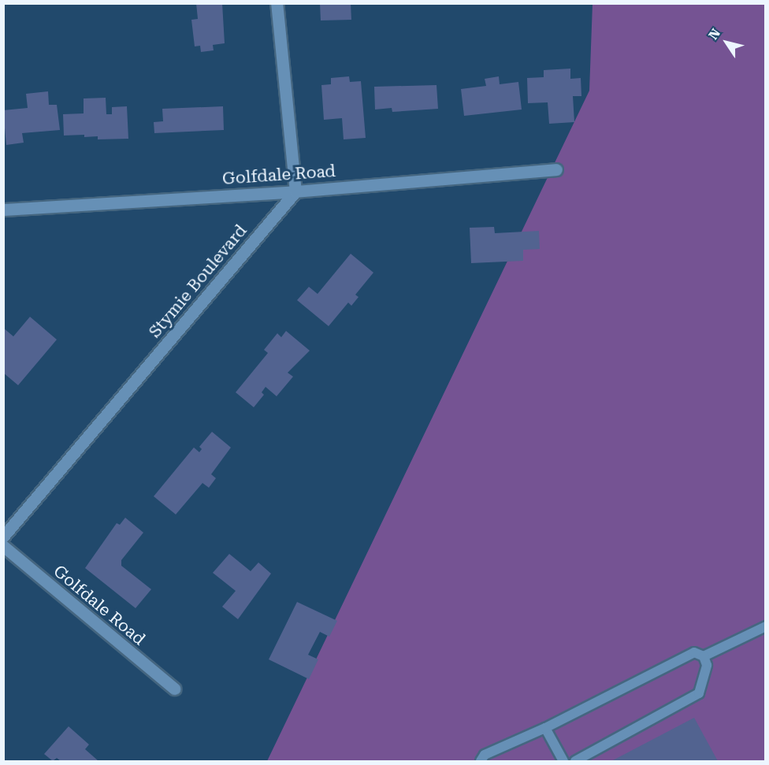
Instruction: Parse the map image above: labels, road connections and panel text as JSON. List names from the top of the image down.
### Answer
{
  "streets": {
    "street": ["Golfdale Road", "Stymie Boulevard"]
  },
  "crossings": [
    ["Golfdale Road", "Stymie Boulevard"]
  ],
  "north": "top left"
}
